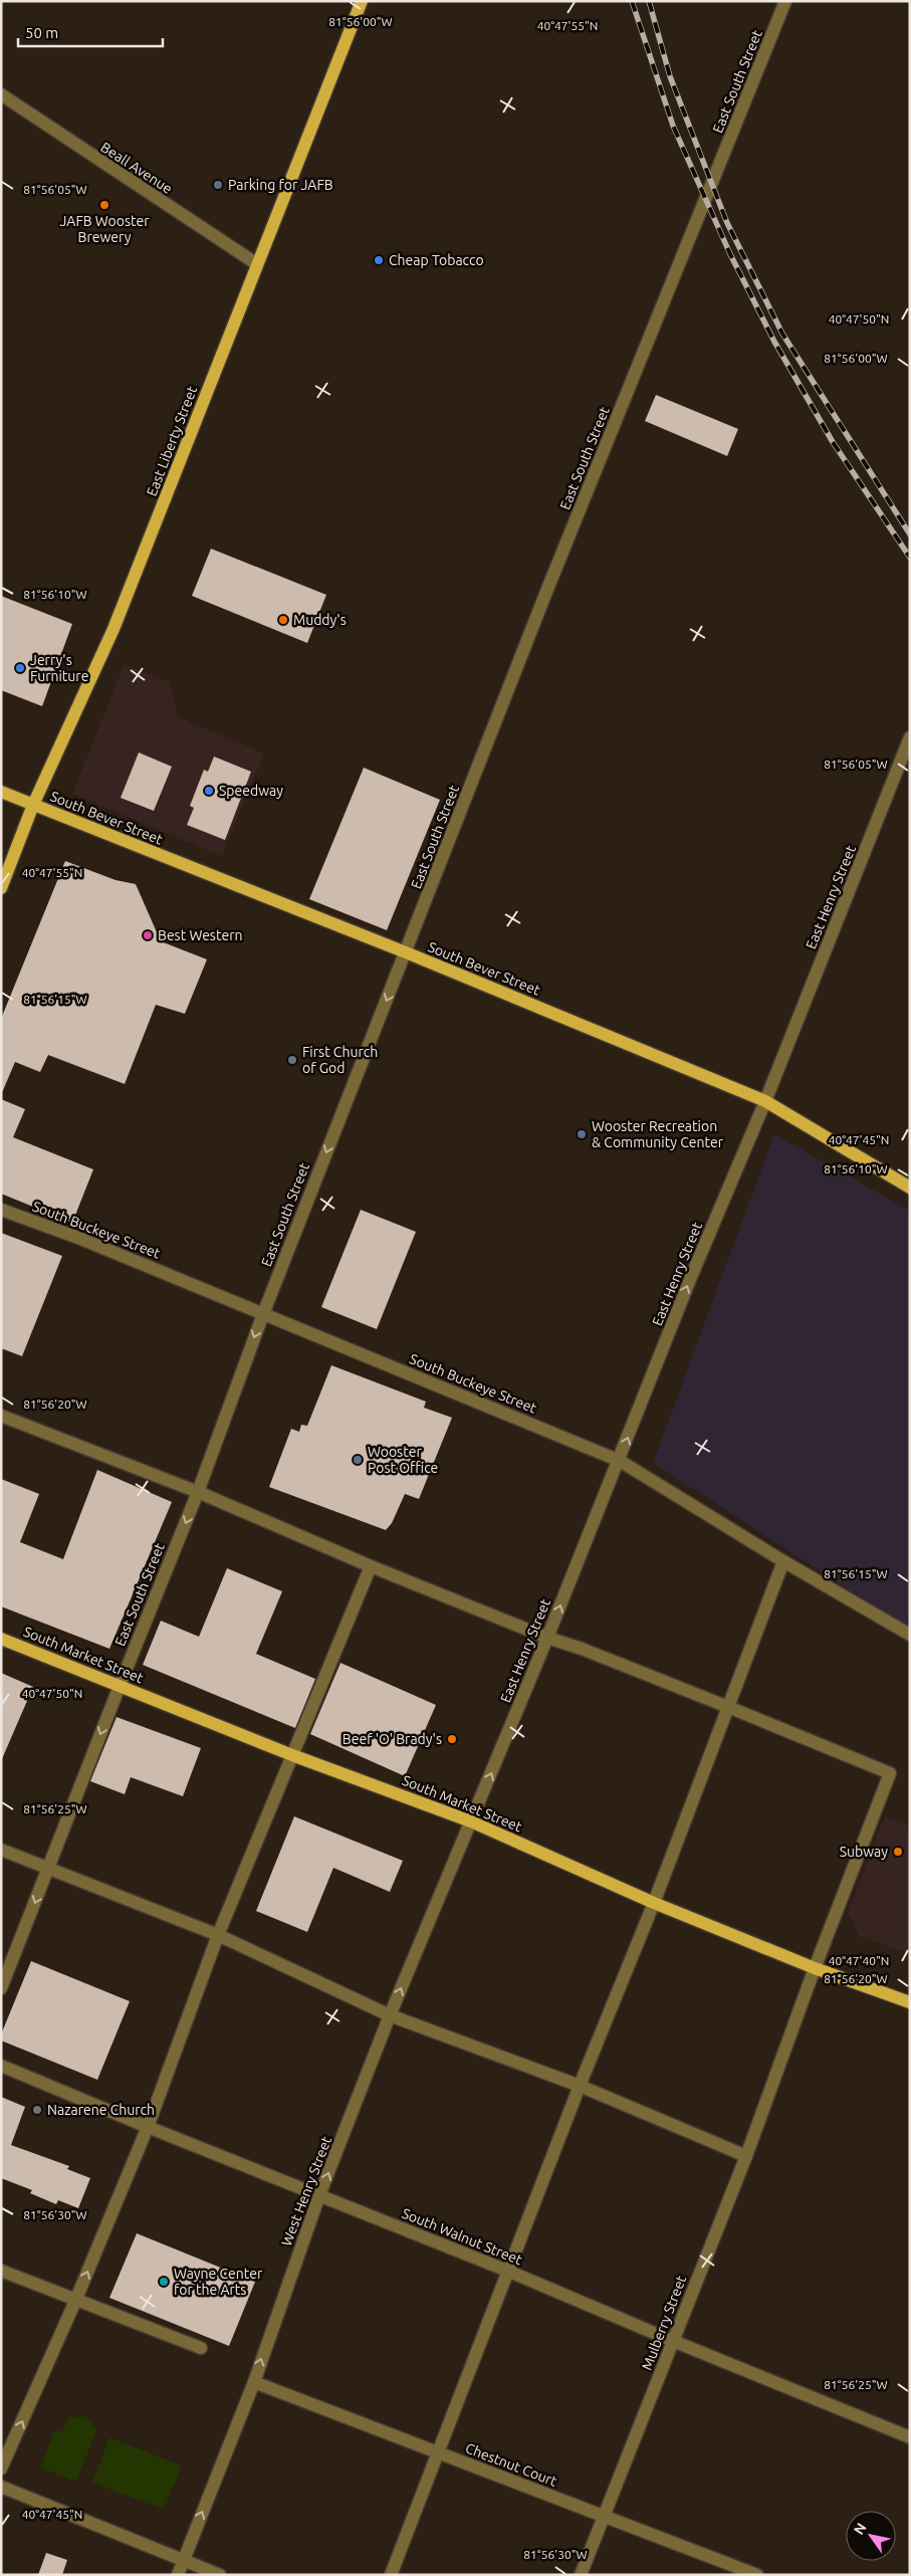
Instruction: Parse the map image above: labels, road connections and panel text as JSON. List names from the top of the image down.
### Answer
{
  "streets": {
    "main road": ["East Liberty Street", "South Bever Street", "South Market Street"],
    "street": [
      "East South Street",
      "Beall Avenue",
      "East Henry Street",
      "South Buckeye Street",
      "West Henry Street",
      "South Walnut Street",
      "Mulberry Street",
      "Chestnut Court"
    ]
  },
  "crossings": [
    ["East South Street", "South Bever Street"],
    ["East South Street", "South Buckeye Street"],
    ["East South Street", "South Market Street"],
    ["Beall Avenue", "East Liberty Street"],
    ["East Liberty Street", "South Bever Street"],
    ["South Bever Street", "East Henry Street"],
    ["East Henry Street", "South Buckeye Street"],
    ["East Henry Street", "South Market Street"],
    ["East Henry Street", "West Henry Street"],
    ["South Market Street", "West Henry Street"],
    ["South Market Street", "Mulberry Street"],
    ["West Henry Street", "South Walnut Street"],
    ["West Henry Street", "Chestnut Court"],
    ["South Walnut Street", "Mulberry Street"],
    ["Mulberry Street", "Chestnut Court"]
  ],
  "one_way": ["East South Street", "East Henry Street", "West Henry Street"],
  "places": [
    "Parking for JAFB",
    "JAFB Wooster Brewery",
    "Cheap Tobacco",
    "Muddy's",
    "Jerry's Furniture",
    "Speedway",
    "Best Western",
    "First Church of God",
    "Wooster Recreation & Community Center",
    "Wooster Post Office",
    "Beef 'O' Brady's",
    "Subway",
    "Nazarene Church",
    "Wayne Center for the Arts"
  ],
  "scale_bar": "50 m",
  "north": "top left",
  "coordinates": [
    "81°56'00\"W",
    "40°47'55\"N",
    "81°56'05\"W",
    "40°47'50\"N",
    "81°56'10\"W",
    "81°56'15\"W",
    "40°47'45\"N",
    "81°56'20\"W",
    "81°56'25\"W",
    "40°47'40\"N",
    "81°56'30\"W"
  ]
}
